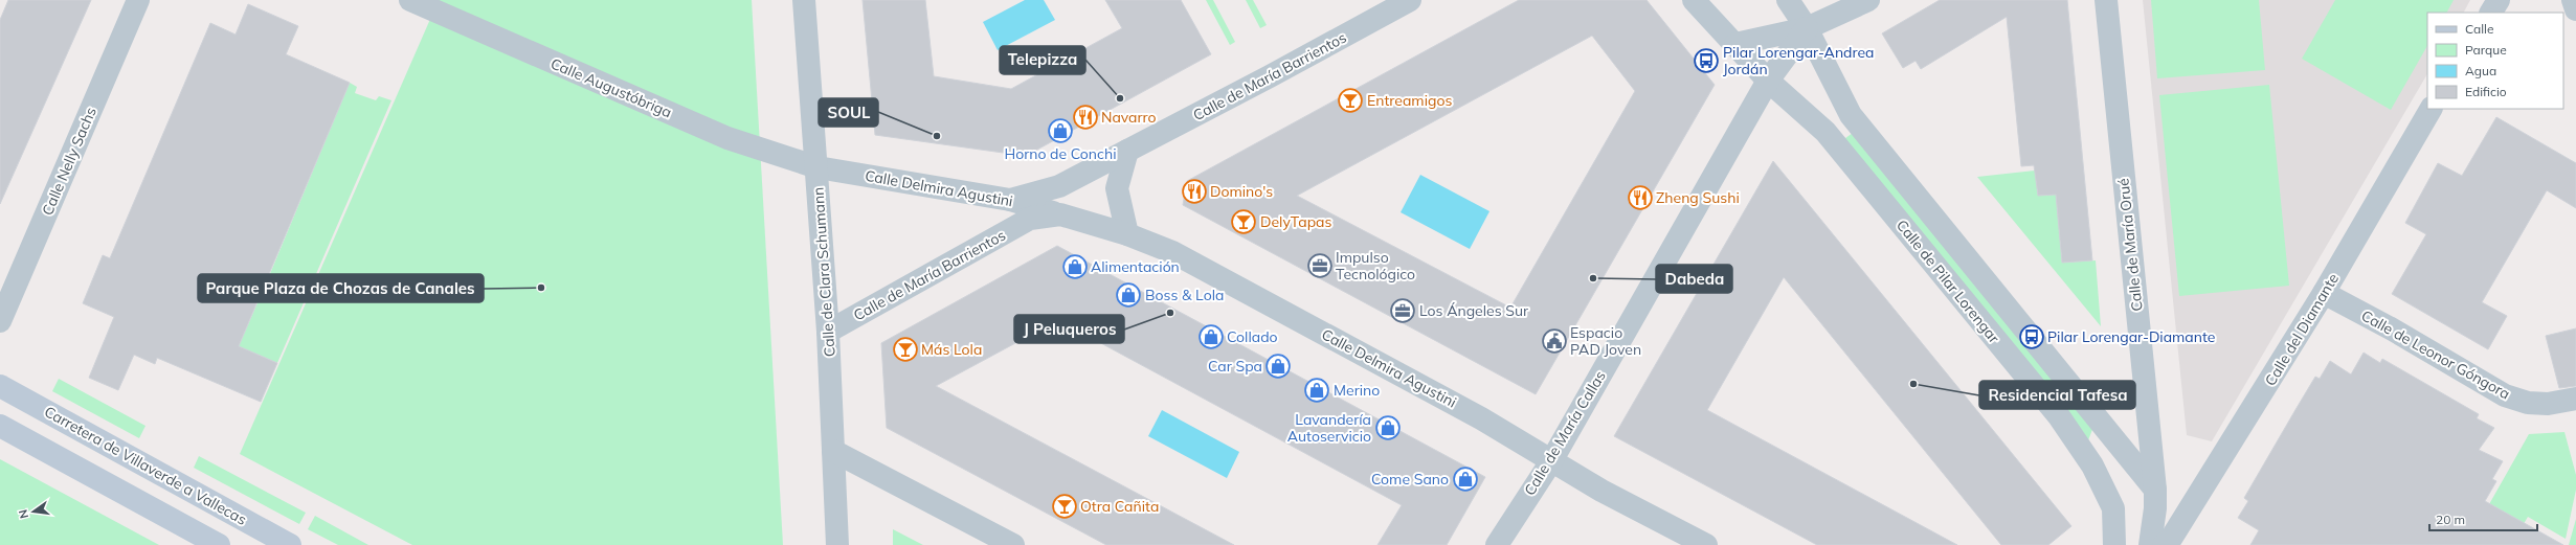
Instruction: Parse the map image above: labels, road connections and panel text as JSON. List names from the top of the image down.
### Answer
{
  "streets": {
    "main road": ["Carretera de Villaverde a Vallecas"],
    "street": [
      "Calle de María Barrientos",
      "Calle Augustóbriga",
      "Calle Nelly Sachs",
      "Calle Delmira Agustini",
      "Calle de María Orué",
      "Calle de Clara Schumann",
      "Calle de Pilar Lorengar",
      "Calle del Diamante",
      "Calle de Leonor Góngora",
      "Calle de María Callas"
    ]
  },
  "crossings": [
    ["Calle de María Barrientos", "Calle Delmira Agustini"],
    ["Calle de María Barrientos", "Calle de Clara Schumann"],
    ["Calle Augustóbriga", "Calle Delmira Agustini"],
    ["Calle Augustóbriga", "Calle de Clara Schumann"],
    ["Calle Delmira Agustini", "Calle de Clara Schumann"],
    ["Calle Delmira Agustini", "Calle de María Callas"],
    ["Calle de María Orué", "Calle de Pilar Lorengar"],
    ["Calle de Pilar Lorengar", "Calle de María Callas"],
    ["Calle del Diamante", "Calle de Leonor Góngora"]
  ],
  "places": {
    "bus stop": ["Pilar Lorengar-Andrea Jordán", "Pilar Lorengar-Diamante"],
    "other": [
      "Telepizza",
      "SOUL",
      "Dabeda",
      "Parque Plaza de Chozas de Canales",
      "J Peluqueros",
      "Residencial Tafesa"
    ],
    "bar": [
      "Entreamigos",
      "DelyTapas",
      "Más Lola",
      "Otra Cañita"
    ],
    "restaurant": ["Navarro", "Domino's", "Zheng Sushi"],
    "shop": [
      "Horno de Conchi",
      "Alimentación",
      "Boss & Lola",
      "Collado",
      "Car Spa",
      "Merino",
      "Lavandería Autoservicio",
      "Come Sano"
    ],
    "office": ["Impulso Tecnológico", "Los Ángeles Sur"],
    "public building": ["Espacio PAD Joven"]
  },
  "legend": [
    "Calle",
    "Parque",
    "Agua",
    "Edificio"
  ],
  "scale_bar": "20 m",
  "north": "left"
}
